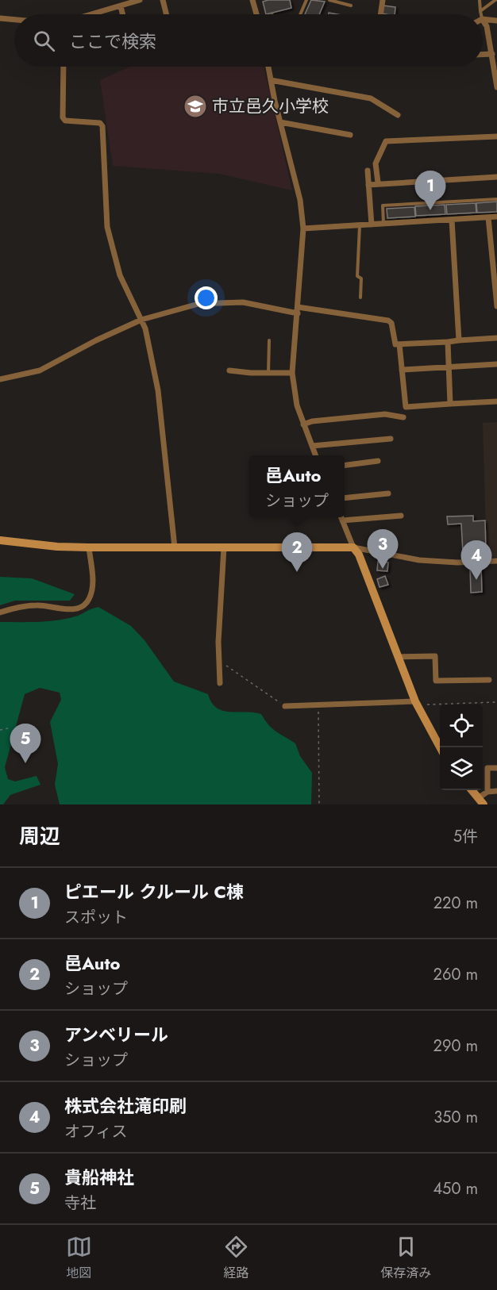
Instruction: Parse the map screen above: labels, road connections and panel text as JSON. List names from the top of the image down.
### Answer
{
  "places": {
    "school or university": ["市立邑久小学校"]
  },
  "page": {
    "search": "ここで検索",
    "pins": [
      "1",
      "3",
      "2",
      "4",
      "5"
    ],
    "popup": ["邑Auto", "ショップ"],
    "heading": ["周辺", "5件"],
    "list": [
      {
        "mark": "1",
        "name": "ピエール クルール C棟",
        "note": "スポット",
        "value": "220 m"
      },
      {
        "mark": "2",
        "name": "邑Auto",
        "note": "ショップ",
        "value": "260 m"
      },
      {
        "mark": "3",
        "name": "アンベリール",
        "note": "ショップ",
        "value": "290 m"
      },
      {
        "mark": "4",
        "name": "株式会社滝印刷",
        "note": "オフィス",
        "value": "350 m"
      },
      {
        "mark": "5",
        "name": "貴船神社",
        "note": "寺社",
        "value": "450 m"
      }
    ],
    "nav": ["地図", "経路", "保存済み"]
  }
}
